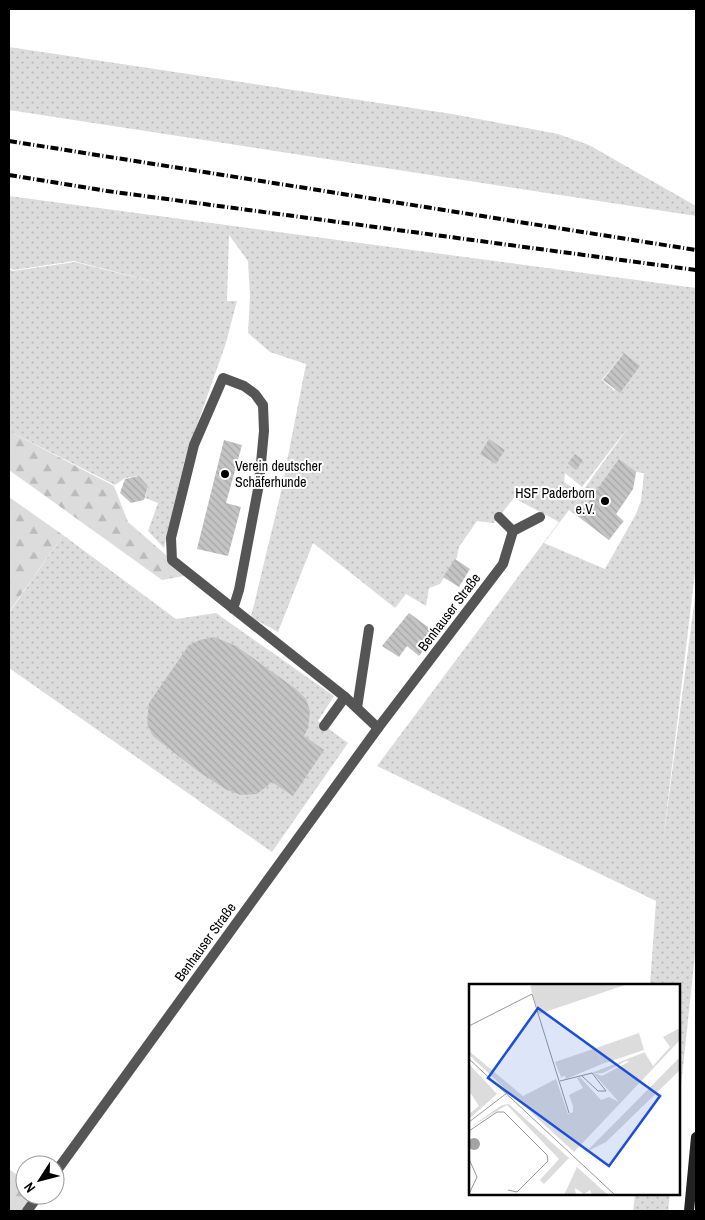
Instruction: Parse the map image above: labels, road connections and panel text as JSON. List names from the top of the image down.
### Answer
{
  "streets": {
    "lane": ["Benhauser Straße"]
  },
  "places": ["Verein deutscher Schäferhunde", "HSF Paderborn e.V."],
  "north": "bottom left"
}
